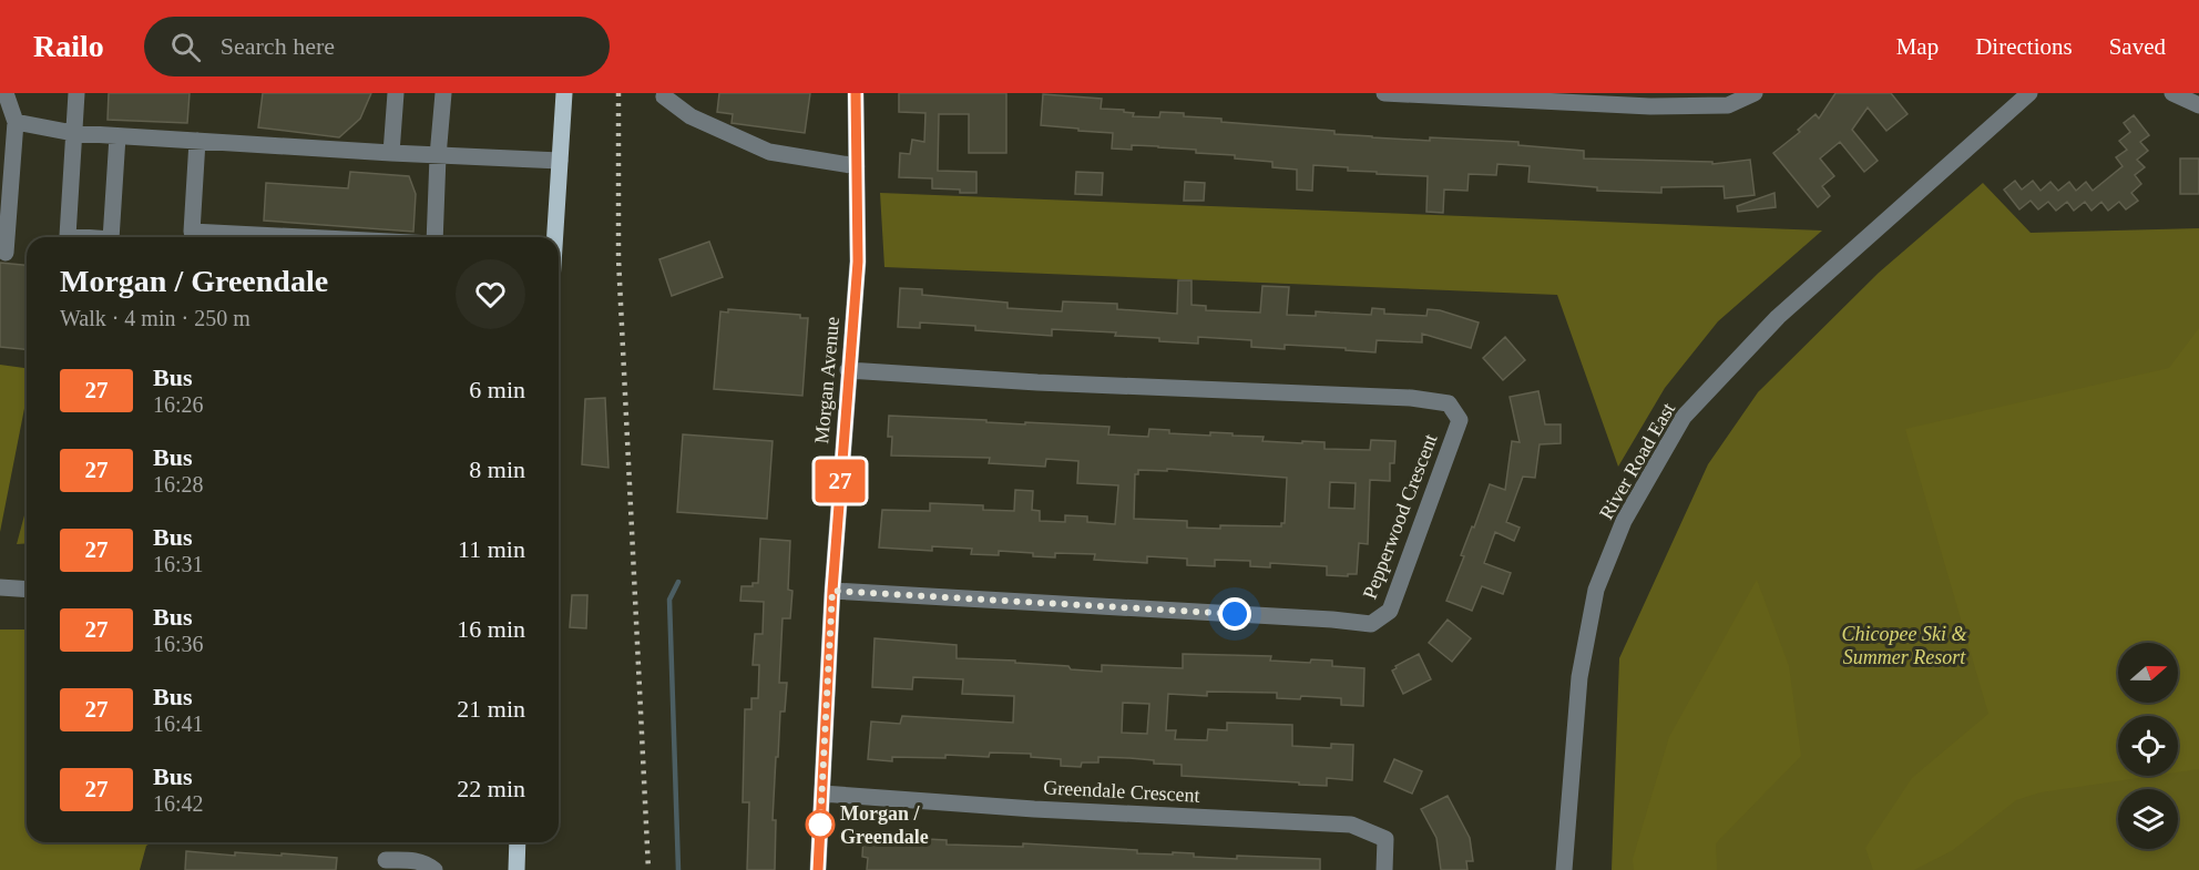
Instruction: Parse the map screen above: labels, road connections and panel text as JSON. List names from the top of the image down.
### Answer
{
  "streets": {
    "street": [
      "Morgan Avenue",
      "River Road East",
      "Pepperwood Crescent",
      "Greendale Crescent"
    ]
  },
  "crossings": [
    ["Morgan Avenue", "Pepperwood Crescent"],
    ["Morgan Avenue", "Greendale Crescent"]
  ],
  "parks": ["Chicopee Ski & Summer Resort"],
  "places": ["Morgan / Greendale"],
  "lines": ["bus line 27"],
  "north": "right",
  "page": {
    "header": "Railo",
    "search": "Search here",
    "nav": ["Map", "Directions", "Saved"],
    "on_map": "27",
    "heading": ["Morgan / Greendale", "Walk · 4 min · 250 m"],
    "list": [
      {
        "mark": "27",
        "name": "Bus",
        "note": "16:26",
        "value": "6 min"
      },
      {
        "mark": "27",
        "name": "Bus",
        "note": "16:28",
        "value": "8 min"
      },
      {
        "mark": "27",
        "name": "Bus",
        "note": "16:31",
        "value": "11 min"
      },
      {
        "mark": "27",
        "name": "Bus",
        "note": "16:36",
        "value": "16 min"
      },
      {
        "mark": "27",
        "name": "Bus",
        "note": "16:41",
        "value": "21 min"
      },
      {
        "mark": "27",
        "name": "Bus",
        "note": "16:42",
        "value": "22 min"
      }
    ]
  }
}
